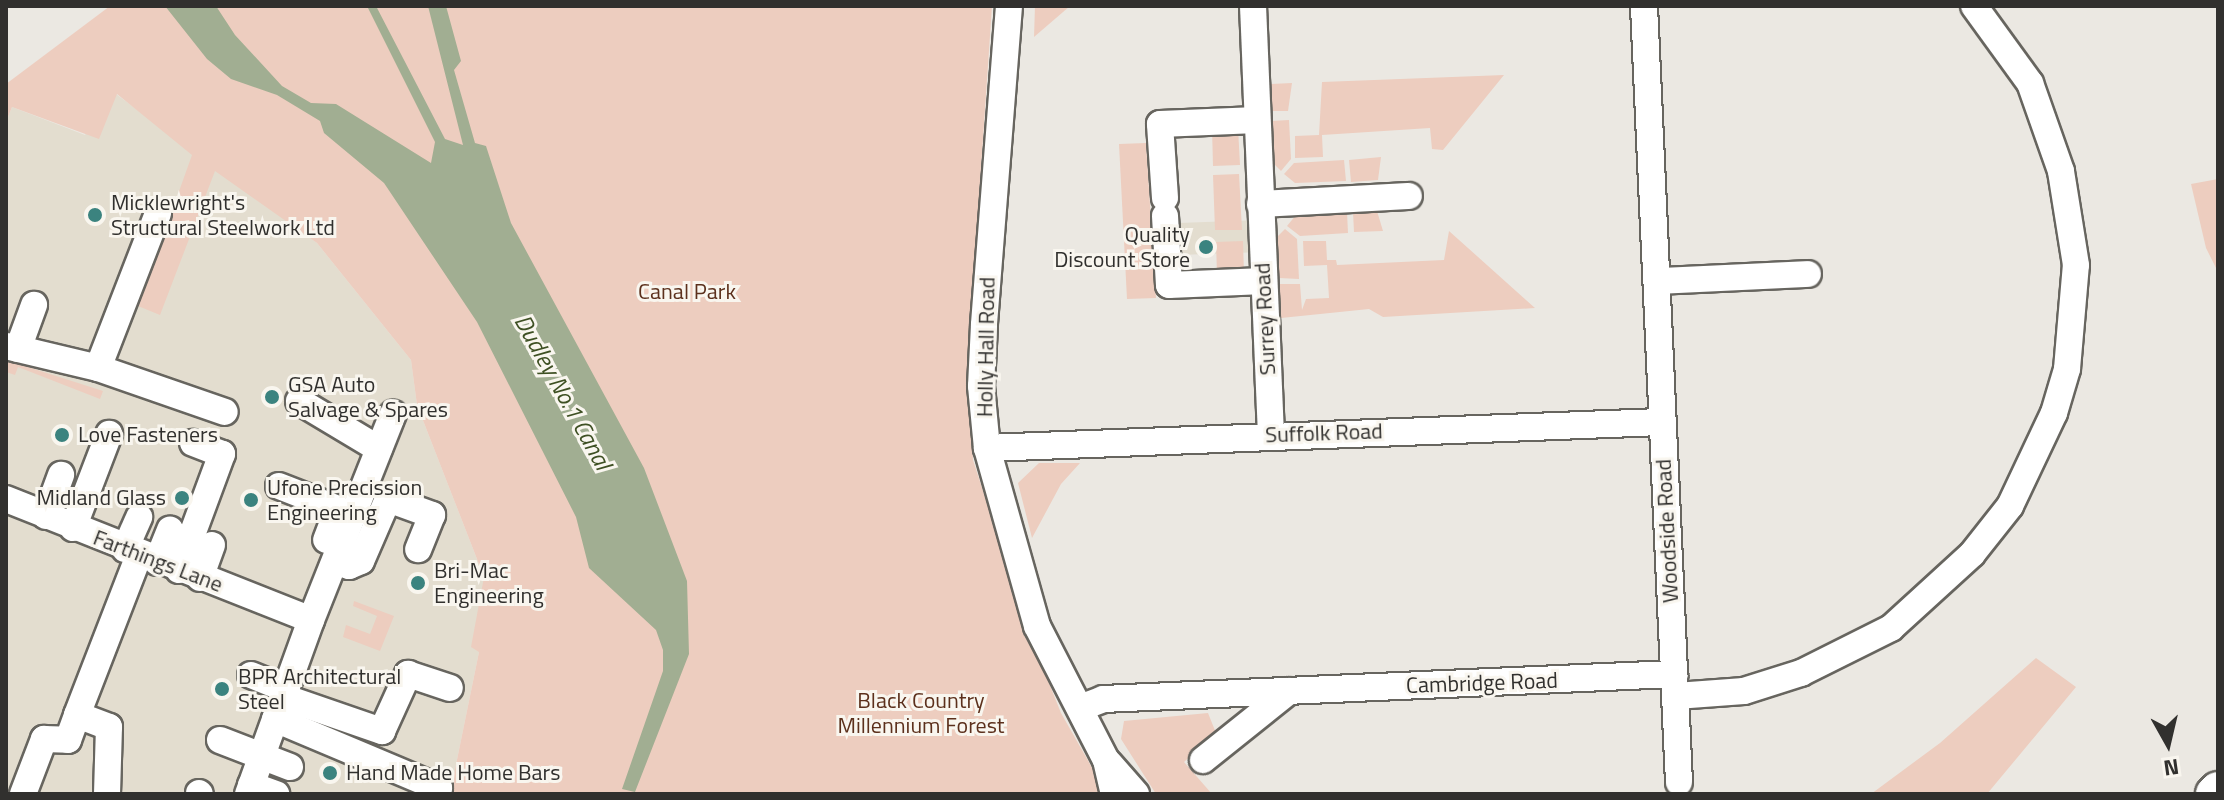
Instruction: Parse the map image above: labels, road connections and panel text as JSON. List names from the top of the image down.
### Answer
{
  "streets": {
    "street": [
      "Surrey Road",
      "Holly Hall Road",
      "Suffolk Road",
      "Woodside Road",
      "Farthings Lane",
      "Cambridge Road"
    ]
  },
  "crossings": [
    ["Surrey Road", "Suffolk Road"],
    ["Holly Hall Road", "Suffolk Road"],
    ["Holly Hall Road", "Cambridge Road"],
    ["Suffolk Road", "Woodside Road"],
    ["Woodside Road", "Cambridge Road"]
  ],
  "water": ["Dudley No.1 Canal"],
  "parks": ["Canal Park", "Black Country Millennium Forest"],
  "places": [
    "Micklewright's Structural Steelwork Ltd",
    "Quality Discount Store",
    "GSA Auto Salvage & Spares",
    "Love Fasteners",
    "Midland Glass",
    "Ufone Precission Engineering",
    "Bri-Mac Engineering",
    "BPR Architectural Steel",
    "Hand Made Home Bars"
  ],
  "north": "bottom"
}
